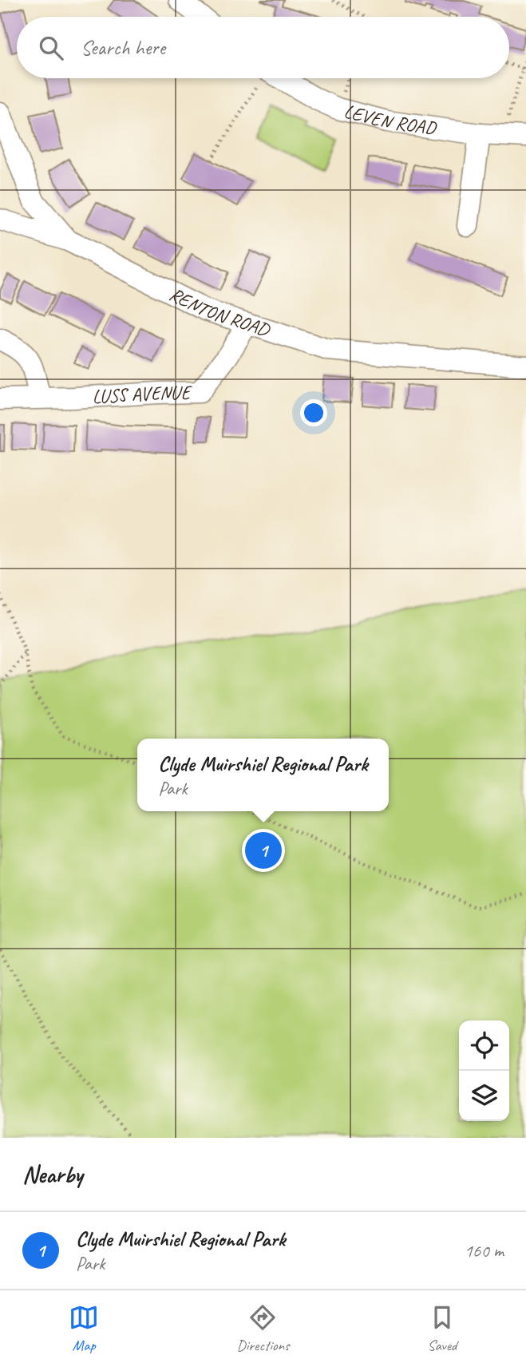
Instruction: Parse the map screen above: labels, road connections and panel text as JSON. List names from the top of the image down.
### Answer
{
  "streets": {
    "street": ["LEVEN ROAD", "RENTON ROAD", "LUSS AVENUE"]
  },
  "crossings": [
    ["RENTON ROAD", "LUSS AVENUE"]
  ],
  "page": {
    "search": "Search here",
    "popup": ["Clyde Muirshiel Regional Park", "Park"],
    "pins": "1",
    "heading": "Nearby",
    "list": [
      {
        "mark": "1",
        "name": "Clyde Muirshiel Regional Park",
        "note": "Park",
        "value": "160 m"
      }
    ],
    "nav": ["Map", "Directions", "Saved"]
  }
}
